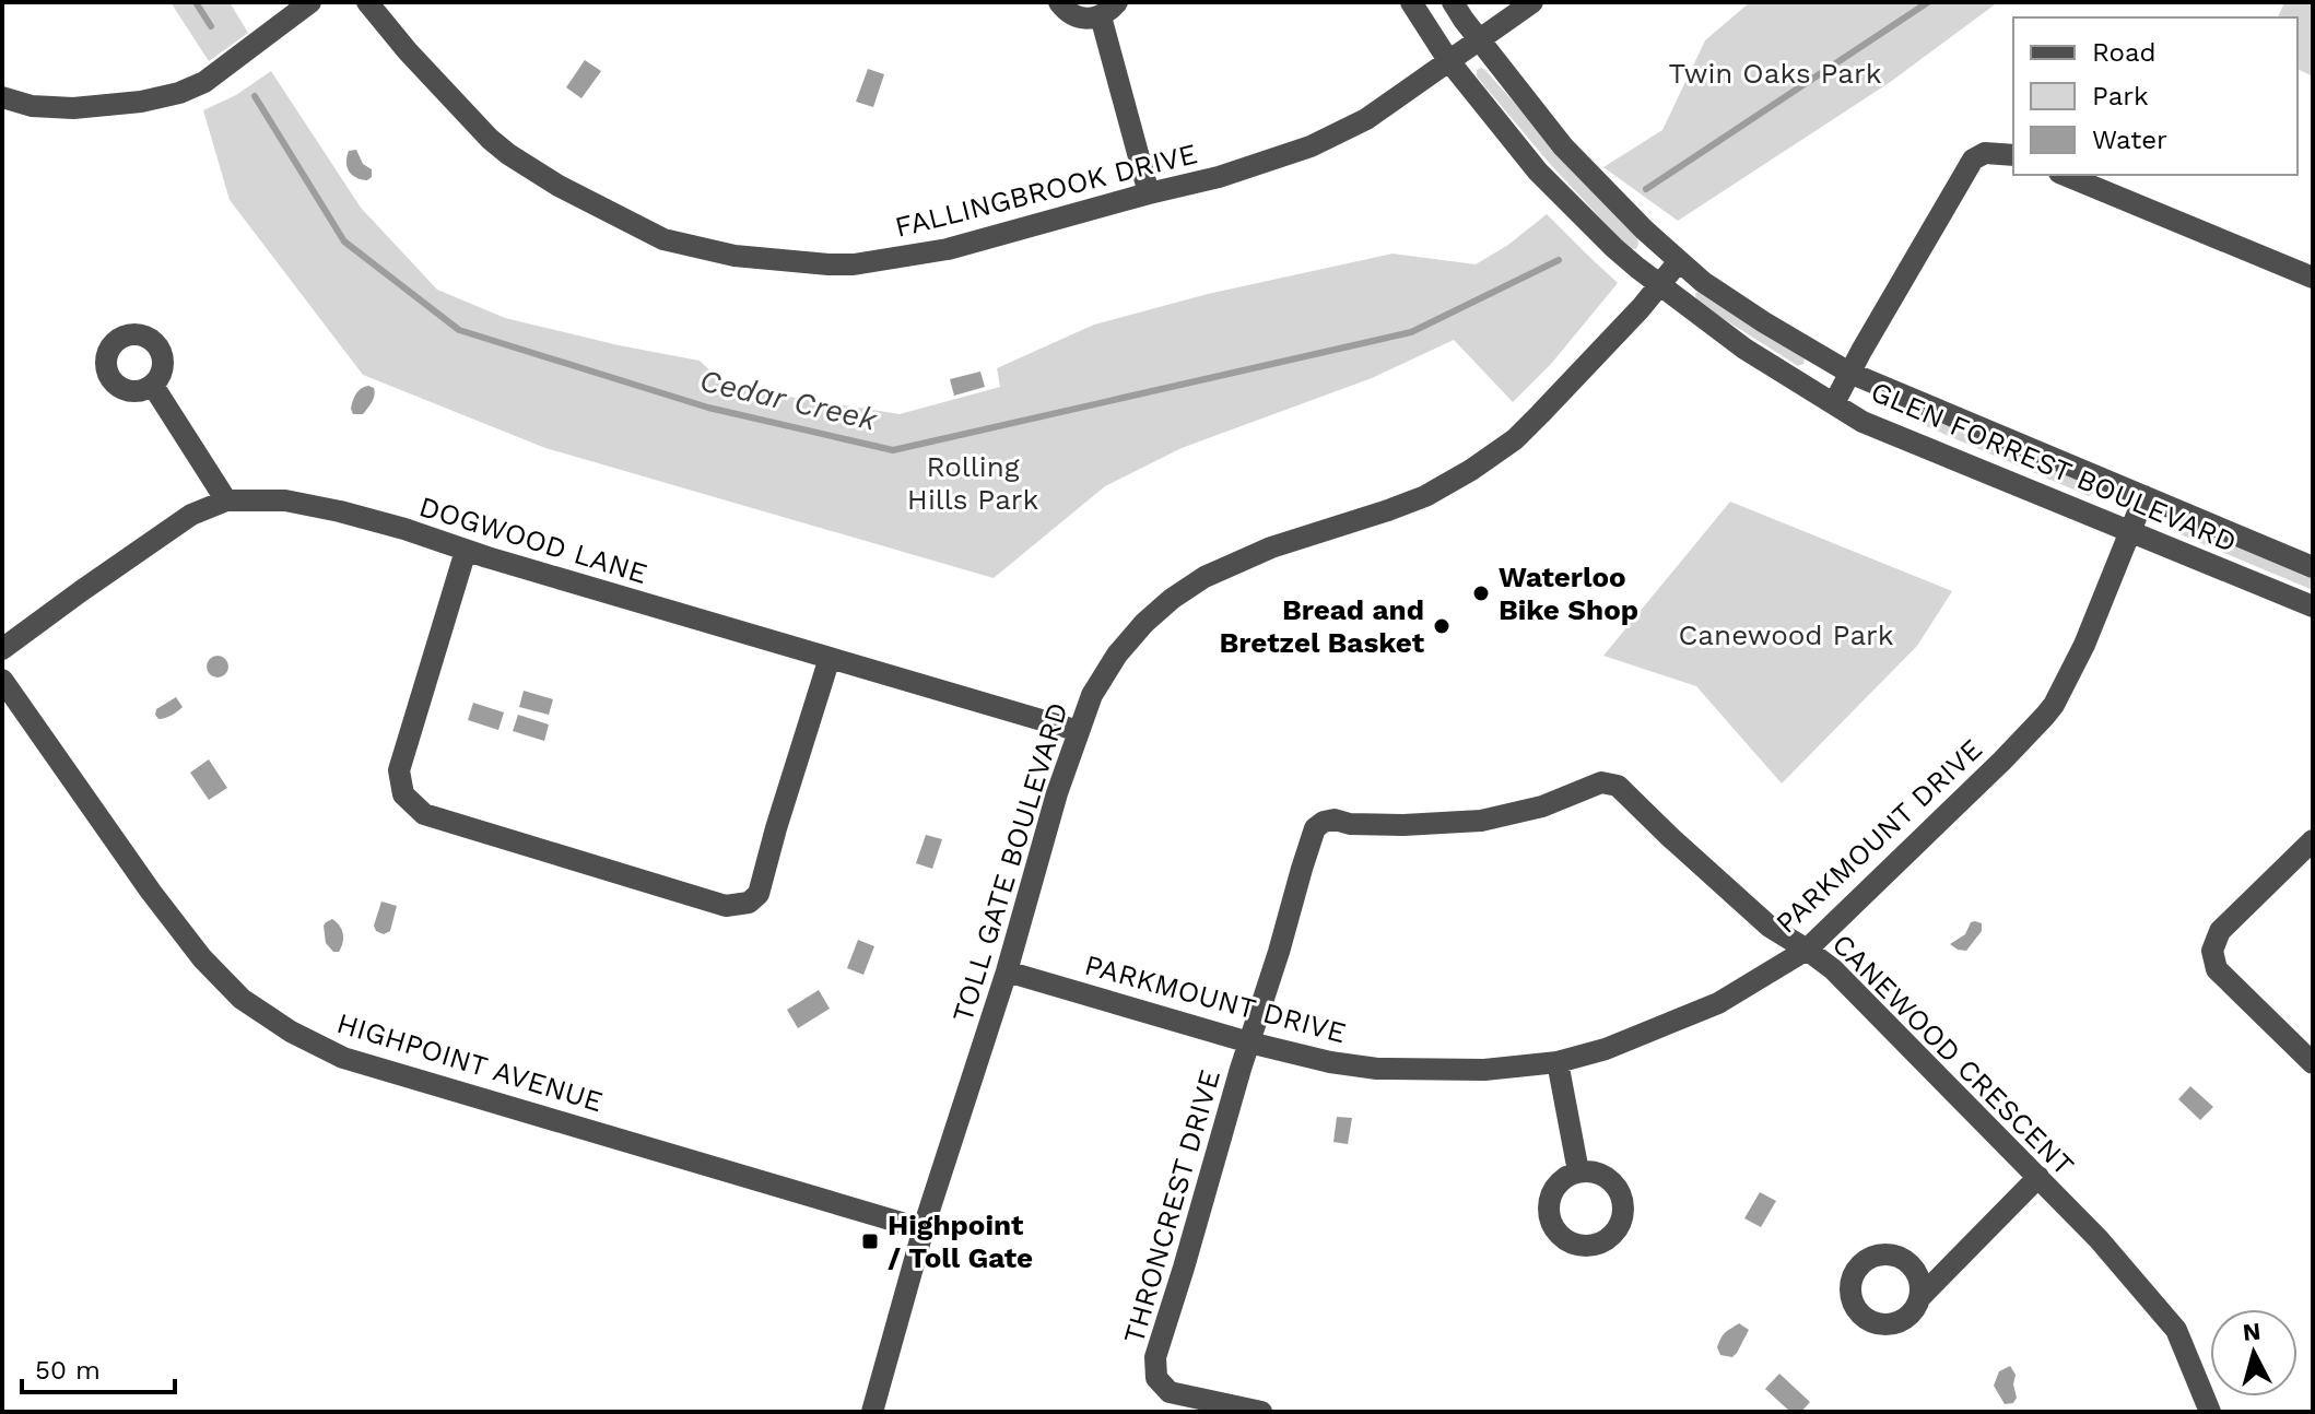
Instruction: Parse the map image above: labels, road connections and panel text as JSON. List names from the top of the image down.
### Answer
{
  "streets": {
    "street": [
      "FALLINGBROOK DRIVE",
      "GLEN FORREST BOULEVARD",
      "DOGWOOD LANE",
      "PARKMOUNT DRIVE",
      "TOLL GATE BOULEVARD",
      "CANEWOOD CRESCENT",
      "HIGHPOINT AVENUE",
      "THRONCREST DRIVE"
    ]
  },
  "crossings": [
    ["FALLINGBROOK DRIVE", "GLEN FORREST BOULEVARD"],
    ["GLEN FORREST BOULEVARD", "PARKMOUNT DRIVE"],
    ["GLEN FORREST BOULEVARD", "TOLL GATE BOULEVARD"],
    ["DOGWOOD LANE", "TOLL GATE BOULEVARD"],
    ["PARKMOUNT DRIVE", "TOLL GATE BOULEVARD"],
    ["PARKMOUNT DRIVE", "CANEWOOD CRESCENT"],
    ["PARKMOUNT DRIVE", "THRONCREST DRIVE"],
    ["TOLL GATE BOULEVARD", "HIGHPOINT AVENUE"],
    ["CANEWOOD CRESCENT", "THRONCREST DRIVE"]
  ],
  "water": ["Cedar Creek"],
  "parks": ["Twin Oaks Park", "Rolling Hills Park", "Canewood Park"],
  "places": {
    "other": ["Waterloo Bike Shop", "Bread and Bretzel Basket"],
    "transit": ["Highpoint / Toll Gate"]
  },
  "legend": ["Road", "Park", "Water"],
  "scale_bar": "50 m",
  "north": "top"
}
